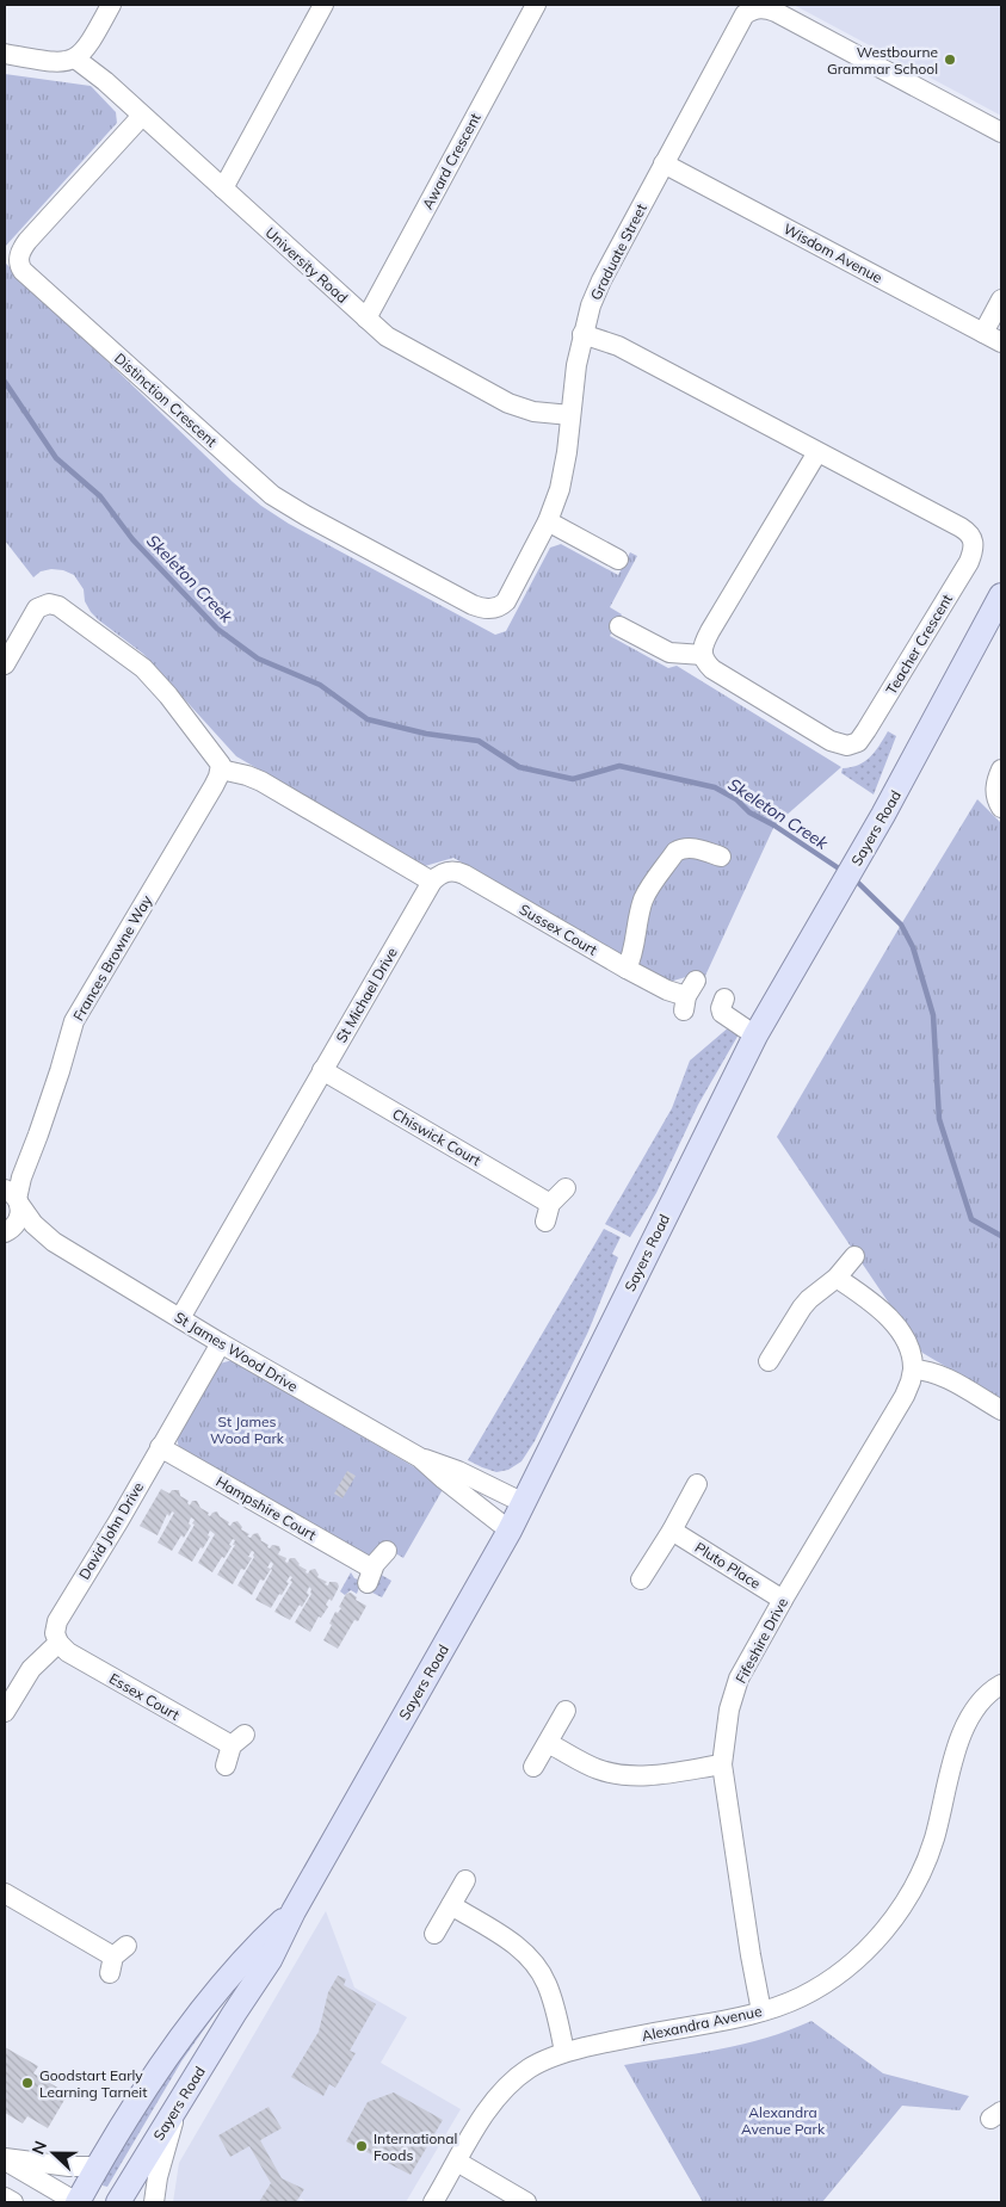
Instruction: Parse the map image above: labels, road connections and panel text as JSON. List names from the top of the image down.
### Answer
{
  "streets": {
    "main road": ["Sayers Road"],
    "street": [
      "Award Crescent",
      "Graduate Street",
      "Wisdom Avenue",
      "University Road",
      "Distinction Crescent",
      "Teacher Crescent",
      "Sussex Court",
      "Frances Browne Way",
      "St Michael Drive",
      "Chiswick Court",
      "St James Wood Drive",
      "Hampshire Court",
      "David John Drive",
      "Pluto Place",
      "Fifeshire Drive",
      "Essex Court",
      "Alexandra Avenue"
    ]
  },
  "crossings": [
    ["Award Crescent", "University Road"],
    ["Graduate Street", "Wisdom Avenue"],
    ["Graduate Street", "University Road"],
    ["Graduate Street", "Distinction Crescent"],
    ["Graduate Street", "Teacher Crescent"],
    ["University Road", "Distinction Crescent"],
    ["Sayers Road", "St James Wood Drive"],
    ["Sussex Court", "St Michael Drive"],
    ["Frances Browne Way", "St James Wood Drive"],
    ["St Michael Drive", "Chiswick Court"],
    ["St Michael Drive", "St James Wood Drive"],
    ["St James Wood Drive", "David John Drive"],
    ["Hampshire Court", "David John Drive"],
    ["David John Drive", "Essex Court"],
    ["Pluto Place", "Fifeshire Drive"],
    ["Fifeshire Drive", "Alexandra Avenue"]
  ],
  "water": ["Skeleton Creek"],
  "parks": ["St James Wood Park", "Alexandra Avenue Park"],
  "places": ["Westbourne Grammar School", "Goodstart Early Learning Tarneit", "International Foods"],
  "north": "left"
}
